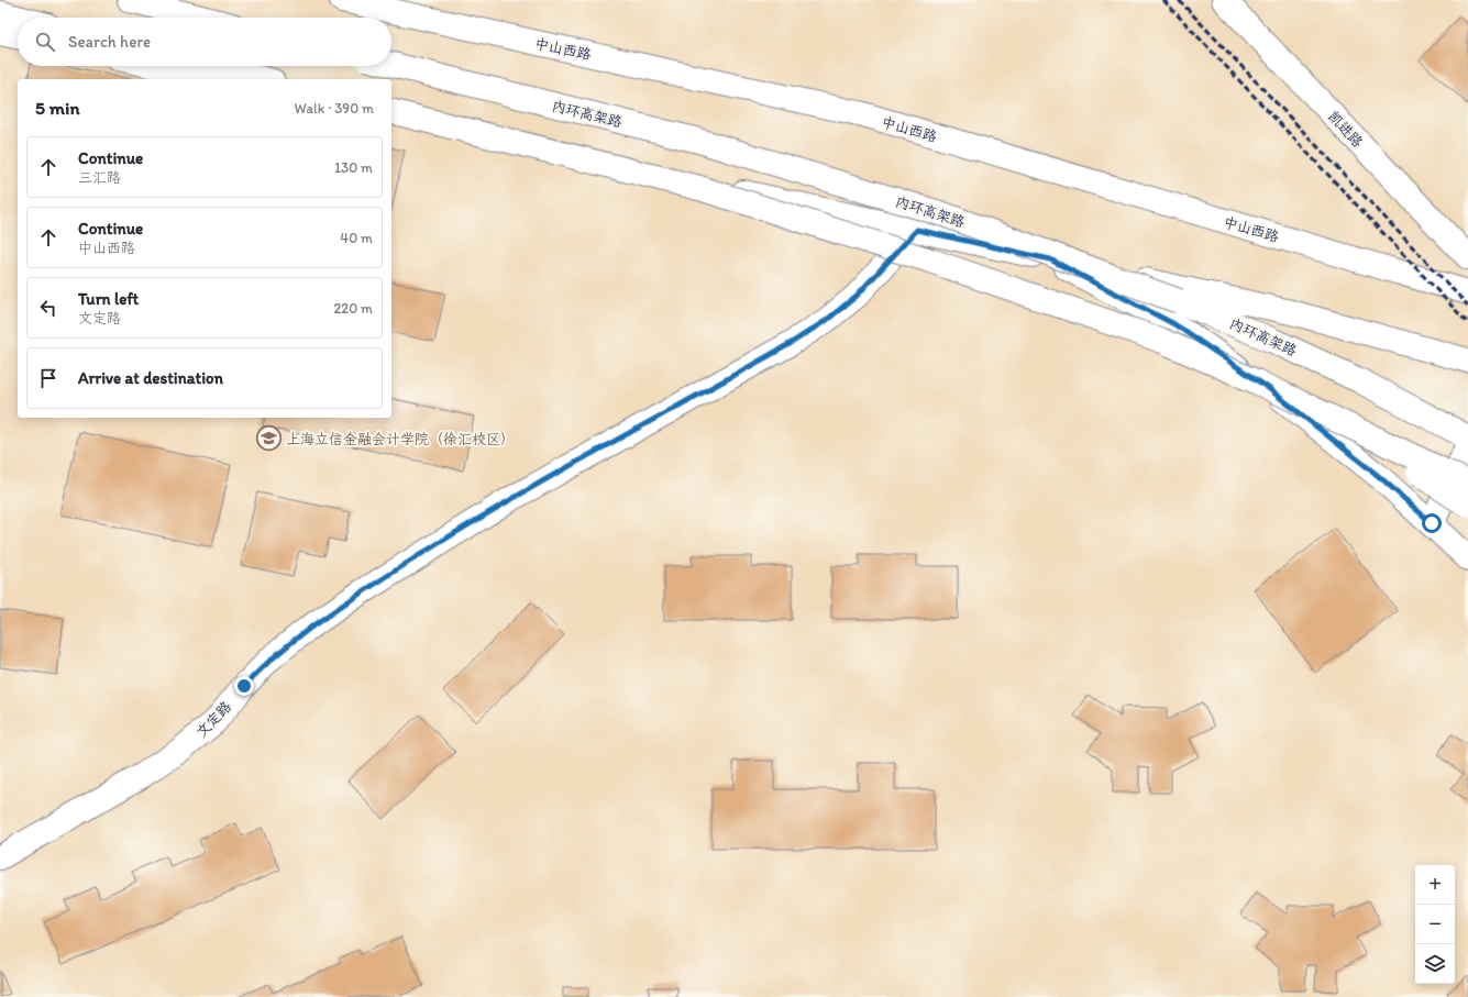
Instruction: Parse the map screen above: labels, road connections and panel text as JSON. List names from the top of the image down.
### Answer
{
  "streets": {
    "main road": [
      "中山西路",
      "内环高架路",
      "凯进路",
      "文定路"
    ]
  },
  "places": {
    "school or university": ["上海立信金融会计学院（徐汇校区）"]
  },
  "page": {
    "search": "Search here",
    "heading": ["5 min", "Walk · 390 m"],
    "list": [
      ["Continue", "三汇路", "130 m"],
      ["Continue", "中山西路", "40 m"],
      ["Turn left", "文定路", "220 m"],
      "Arrive at destination"
    ],
    "map_buttons": ["+", "−"]
  }
}
